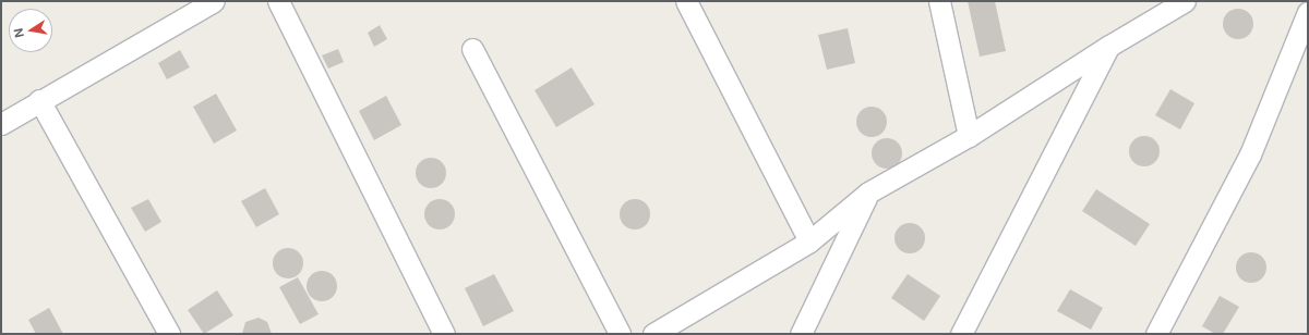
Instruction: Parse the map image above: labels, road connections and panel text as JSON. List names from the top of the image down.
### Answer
{
  "north": "left"
}
